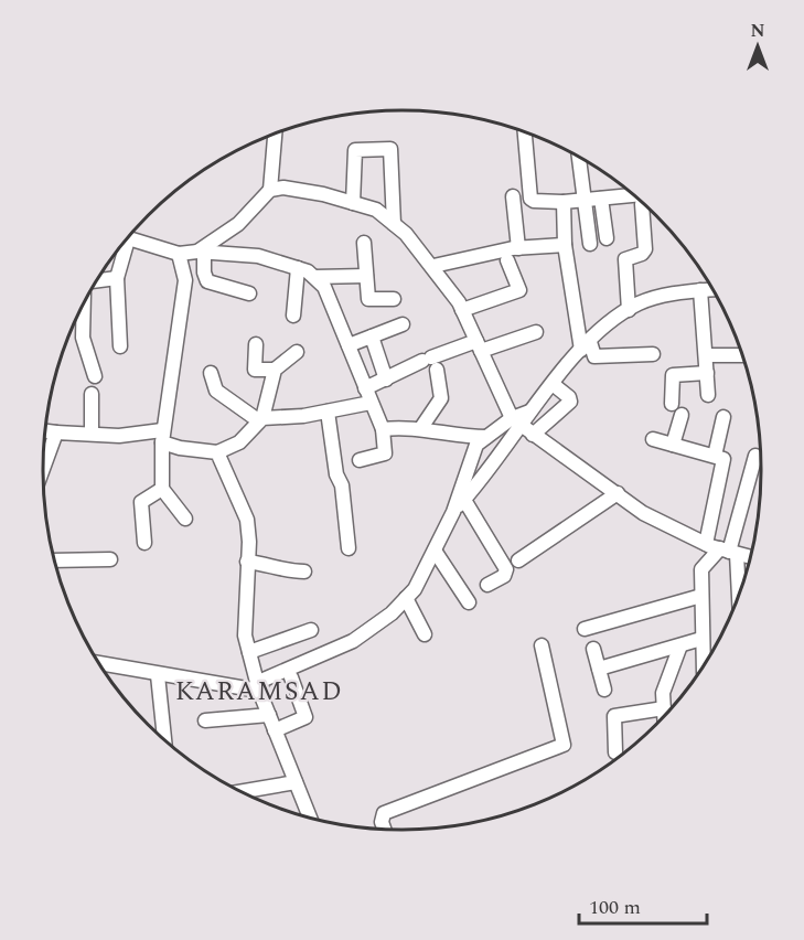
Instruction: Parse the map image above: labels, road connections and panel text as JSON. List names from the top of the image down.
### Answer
{
  "districts": ["KARAMSAD"],
  "scale_bar": "100 m",
  "north": "top"
}
